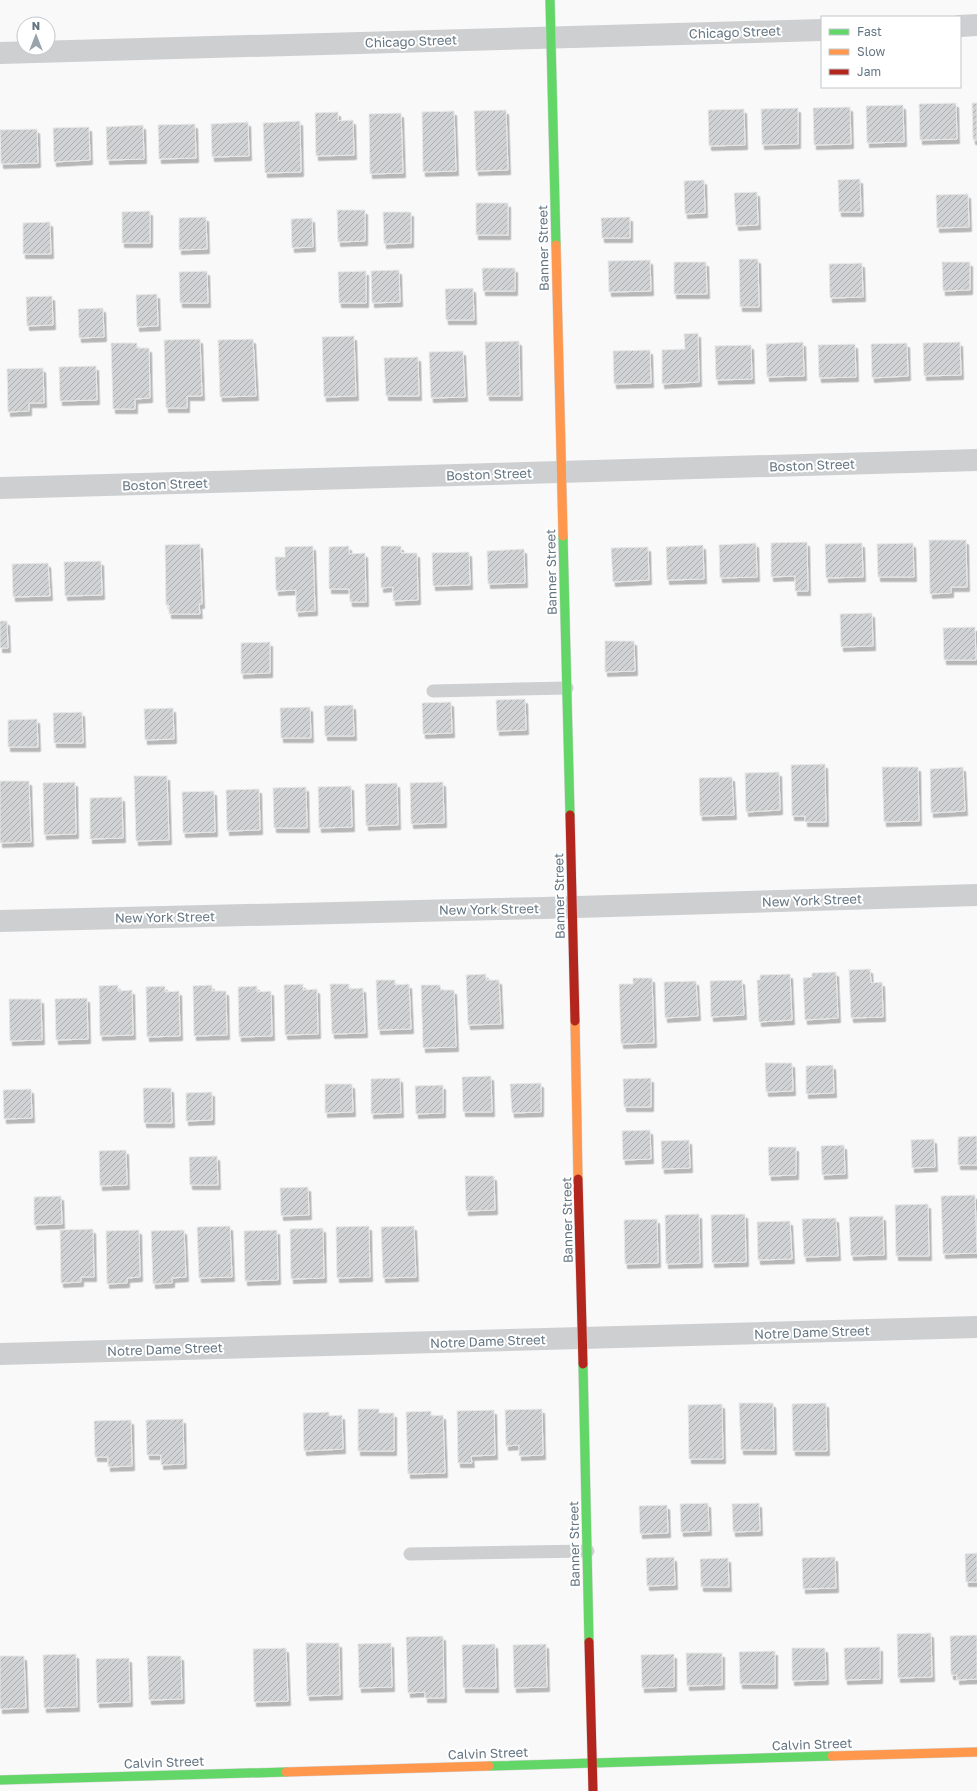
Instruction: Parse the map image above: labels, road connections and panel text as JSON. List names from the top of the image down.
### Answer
{
  "streets": {
    "street": [
      "Chicago Street",
      "Banner Street",
      "Boston Street",
      "New York Street",
      "Notre Dame Street",
      "Calvin Street"
    ]
  },
  "crossings": [
    ["Chicago Street", "Banner Street"],
    ["Banner Street", "Boston Street"],
    ["Banner Street", "New York Street"],
    ["Banner Street", "Notre Dame Street"],
    ["Banner Street", "Calvin Street"]
  ],
  "legend": ["Fast", "Slow", "Jam"],
  "north": "top"
}
